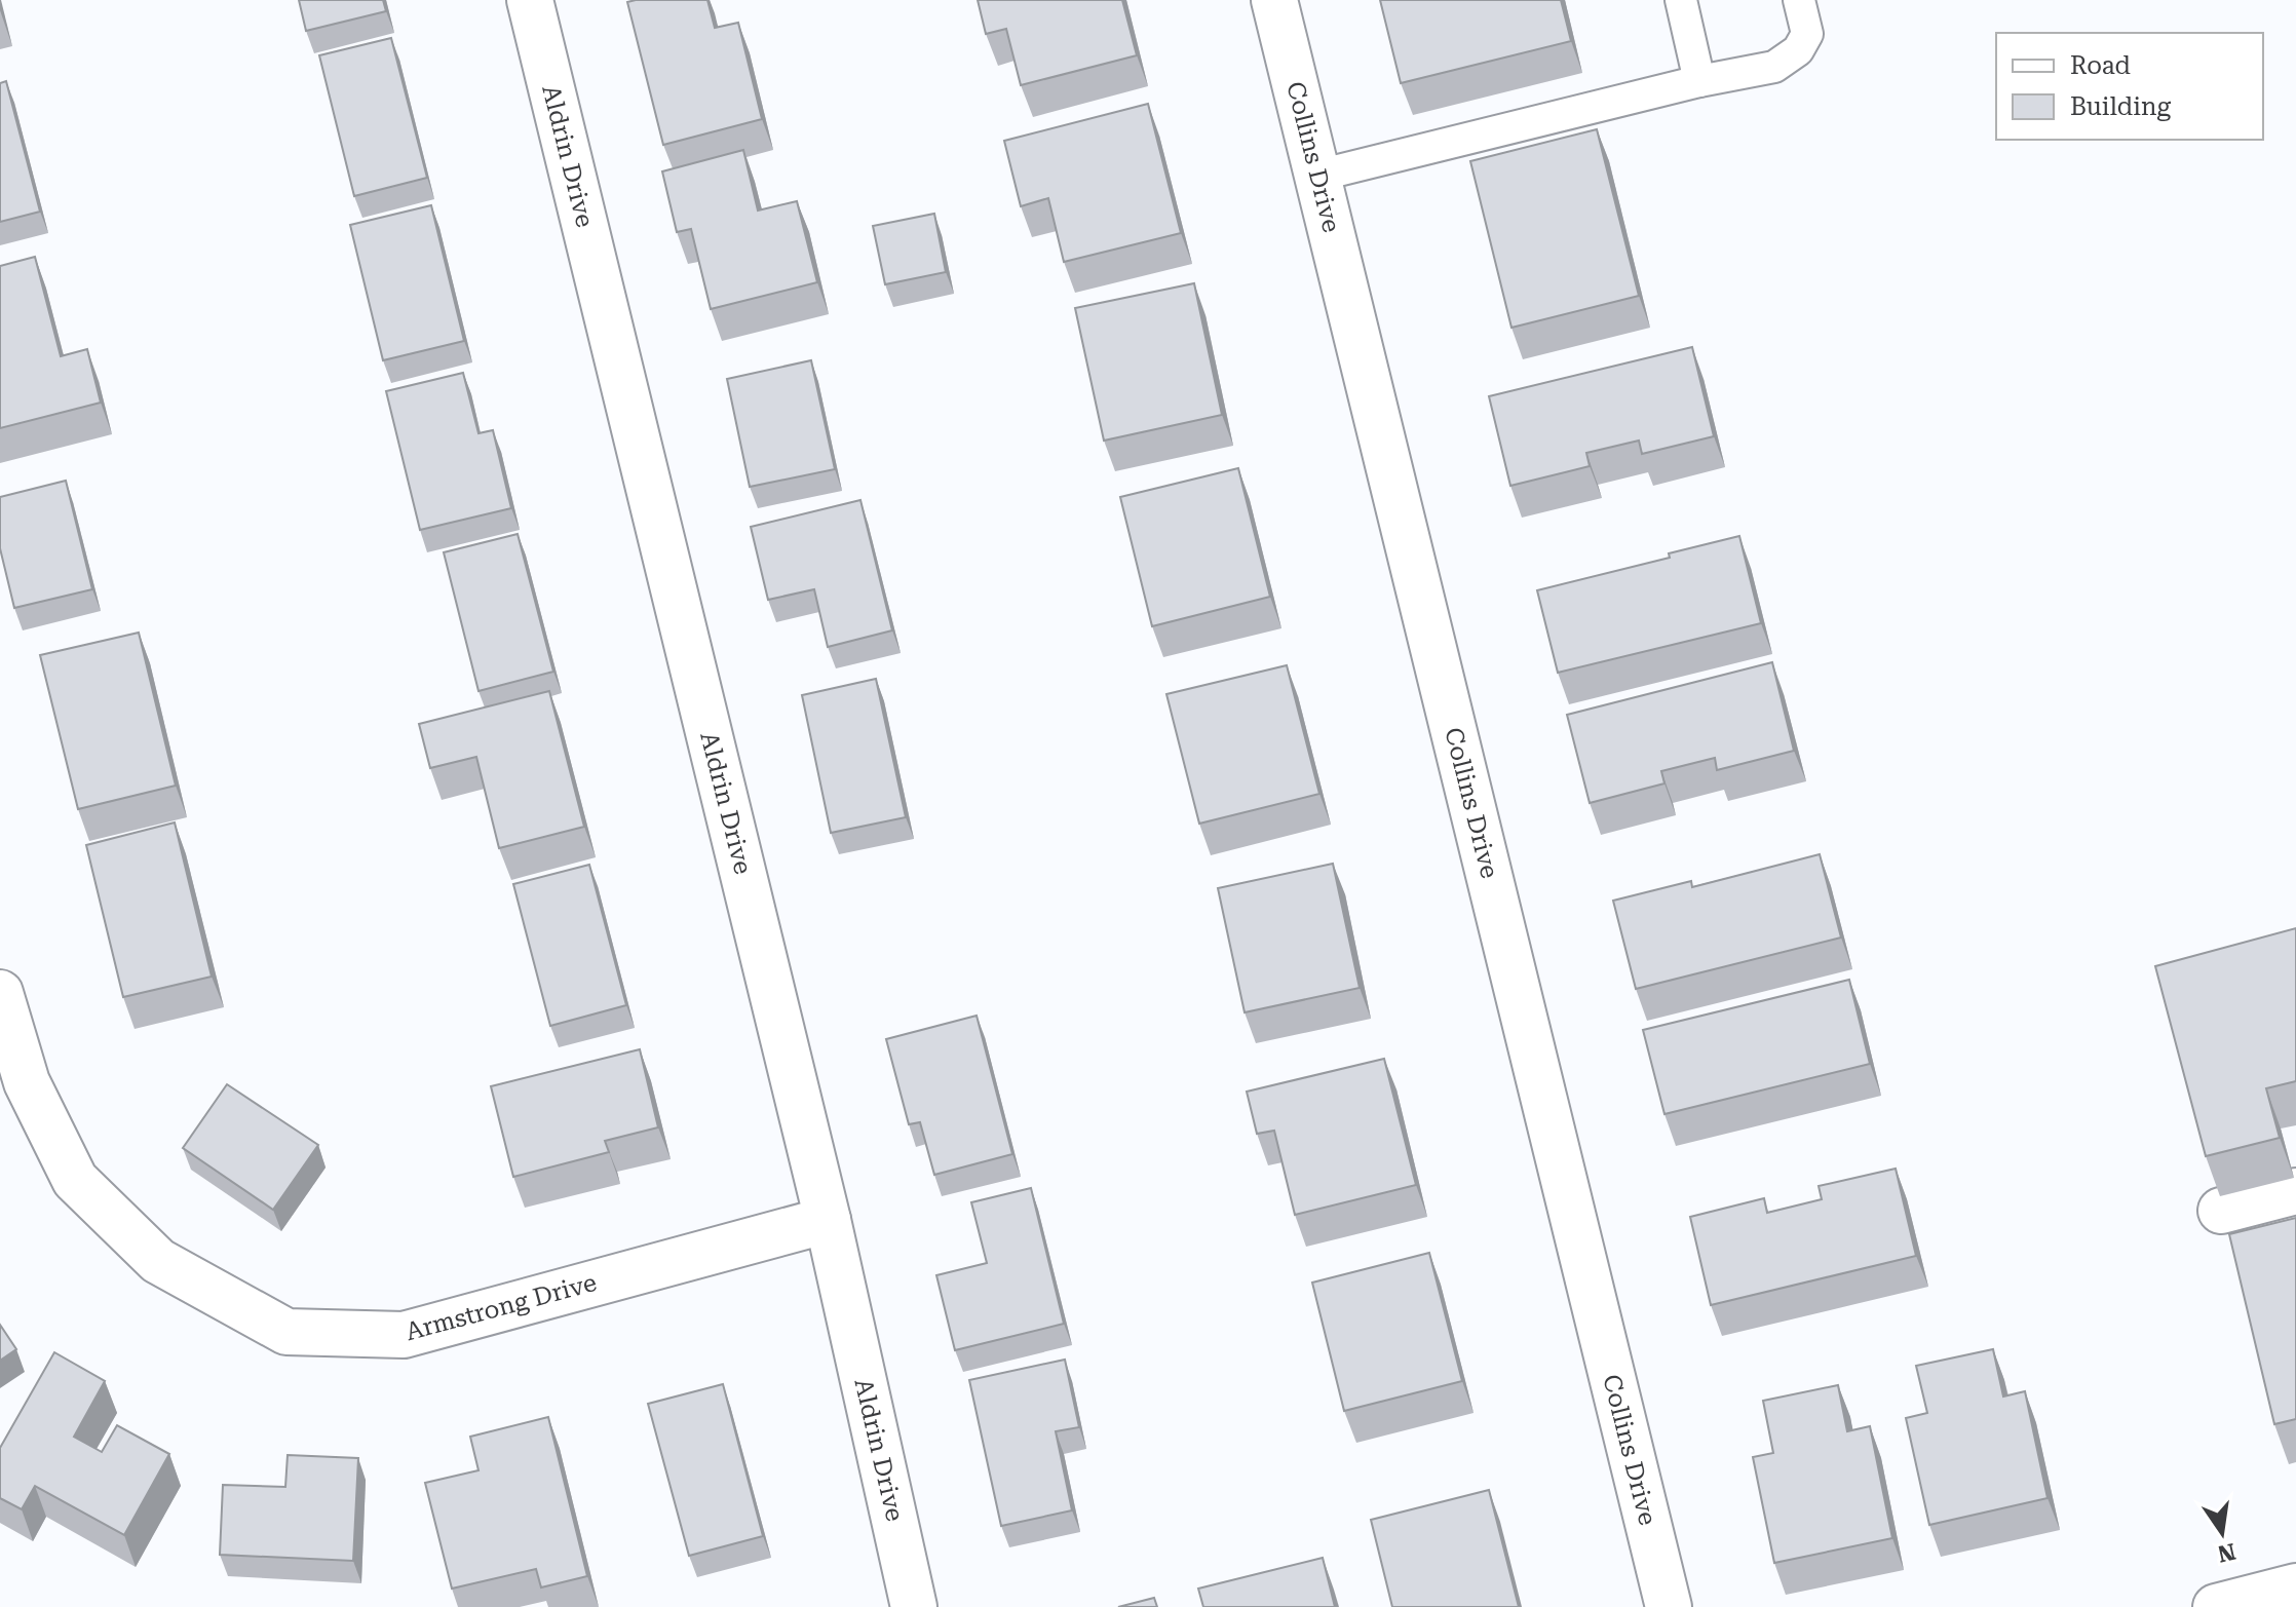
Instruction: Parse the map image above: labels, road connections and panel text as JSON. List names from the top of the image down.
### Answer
{
  "streets": {
    "street": ["Aldrin Drive", "Collins Drive", "Armstrong Drive"]
  },
  "crossings": [
    ["Aldrin Drive", "Armstrong Drive"]
  ],
  "legend": ["Road", "Building"],
  "north": "bottom"
}
